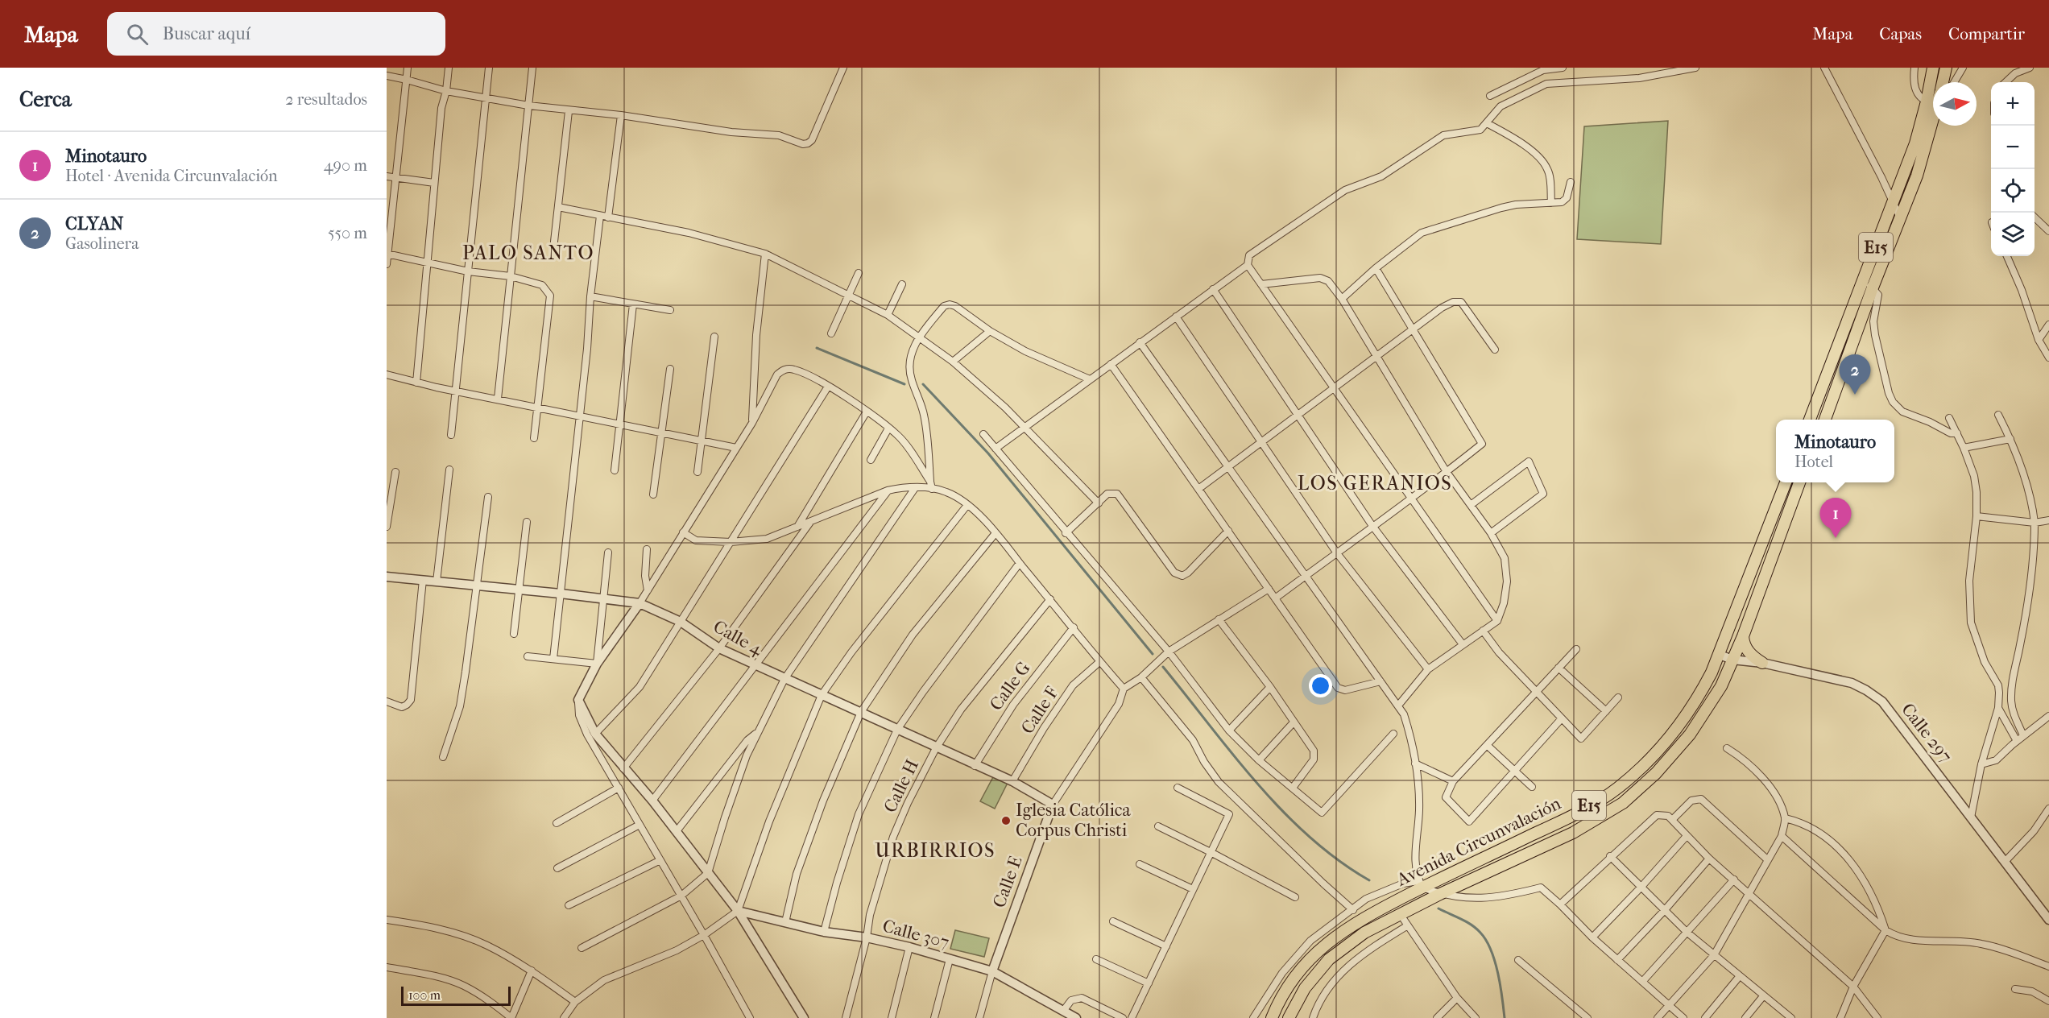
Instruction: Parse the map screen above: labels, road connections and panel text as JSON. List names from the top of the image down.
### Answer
{
  "streets": {
    "highway": ["E15", "Avenida Circunvalación"],
    "street": [
      "Calle 4",
      "Calle G",
      "Calle F",
      "Calle 297",
      "Calle H",
      "Calle E",
      "Calle 307"
    ]
  },
  "crossings": [
    ["Calle 4", "Calle G"],
    ["Calle 4", "Calle F"],
    ["Calle 4", "Calle H"],
    ["Calle 4", "Calle E"],
    ["Calle 297", "Avenida Circunvalación"],
    ["Calle H", "Calle 307"],
    ["Calle E", "Calle 307"]
  ],
  "districts": ["PALO SANTO", "LOS GERANIOS", "URBIRRIOS"],
  "places": ["Iglesia Católica Corpus Christi"],
  "scale_bar": "100 m",
  "north": "right",
  "page": {
    "header": "Mapa",
    "search": "Buscar aquí",
    "nav": ["Mapa", "Capas", "Compartir"],
    "heading": ["Cerca", "2 resultados"],
    "map_buttons": ["+", "−"],
    "list": [
      {
        "mark": "1",
        "name": "Minotauro",
        "note": "Hotel · Avenida Circunvalación",
        "value": "490 m"
      },
      {
        "mark": "2",
        "name": "CLYAN",
        "note": "Gasolinera",
        "value": "550 m"
      }
    ],
    "pins": ["2", "1"],
    "popup": ["Minotauro", "Hotel"],
    "scale": "100 m"
  }
}
